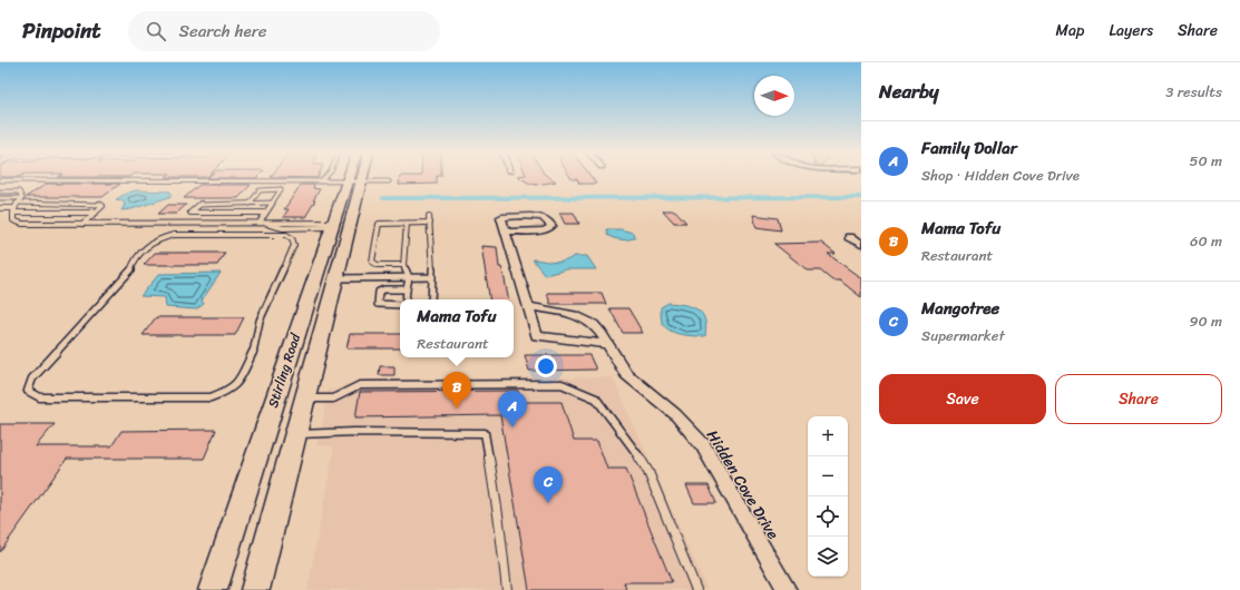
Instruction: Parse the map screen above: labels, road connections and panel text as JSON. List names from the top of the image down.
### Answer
{
  "streets": {
    "main road": ["Stirling Road"],
    "street": ["Hidden Cove Drive"]
  },
  "north": "right",
  "page": {
    "header": "Pinpoint",
    "search": "Search here",
    "nav": ["Map", "Layers", "Share"],
    "heading": ["Nearby", "3 results"],
    "list": [
      {
        "mark": "A",
        "name": "Family Dollar",
        "note": "Shop · Hidden Cove Drive",
        "value": "50 m"
      },
      {
        "mark": "B",
        "name": "Mama Tofu",
        "note": "Restaurant",
        "value": "60 m"
      },
      {
        "mark": "C",
        "name": "Mangotree",
        "note": "Supermarket",
        "value": "90 m"
      }
    ],
    "popup": ["Mama Tofu", "Restaurant"],
    "buttons": ["Save", "Share"],
    "pins": ["B", "A", "C"],
    "map_buttons": ["+", "−"]
  }
}
